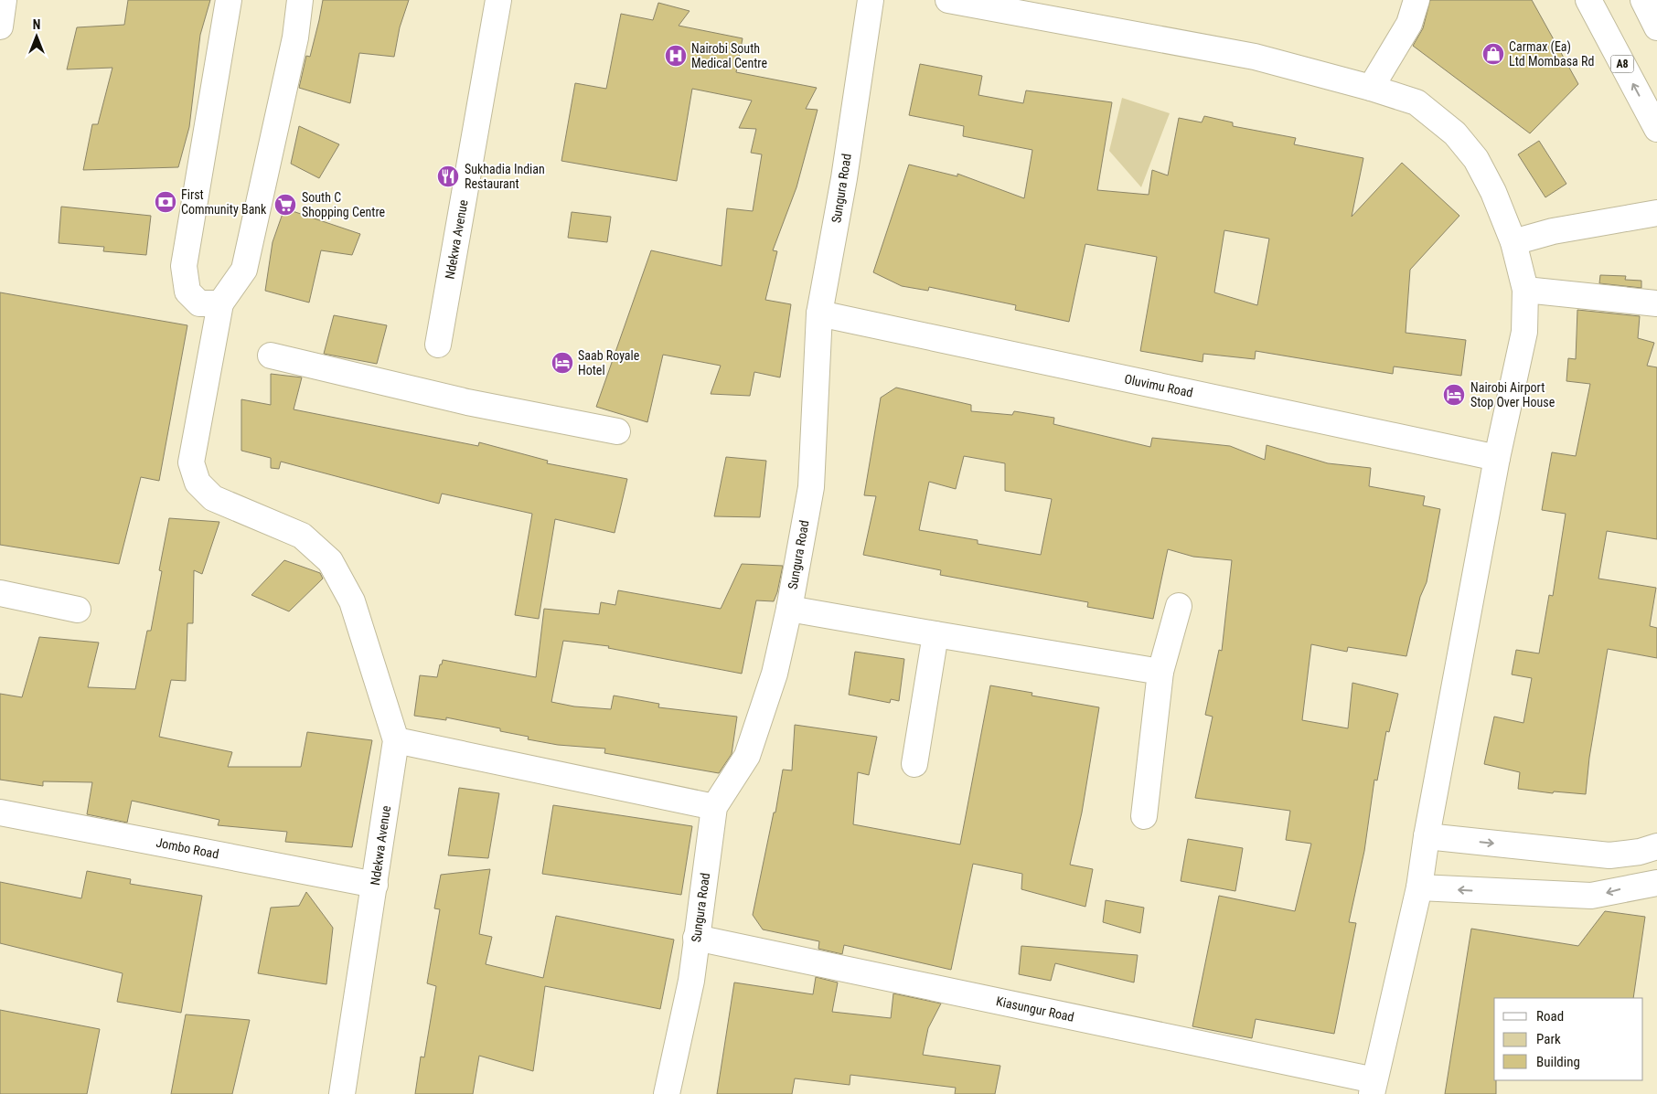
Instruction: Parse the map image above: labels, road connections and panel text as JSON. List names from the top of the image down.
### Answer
{
  "streets": {
    "main road": [
      "A8",
      "Sungura Road",
      "Ndekwa Avenue",
      "Oluvimu Road",
      "Jombo Road",
      "Kiasungur Road"
    ]
  },
  "crossings": [
    ["Sungura Road", "Oluvimu Road"],
    ["Sungura Road", "Kiasungur Road"],
    ["Ndekwa Avenue", "Jombo Road"]
  ],
  "places": {
    "shop": ["Carmax (Ea) Ltd Mombasa Rd"],
    "hospital": ["Nairobi South Medical Centre"],
    "restaurant": ["Sukhadia Indian Restaurant"],
    "bank": ["First Community Bank"],
    "supermarket": ["South C Shopping Centre"],
    "hotel": ["Saab Royale Hotel", "Nairobi Airport Stop Over House"]
  },
  "legend": ["Road", "Park", "Building"],
  "north": "top"
}
